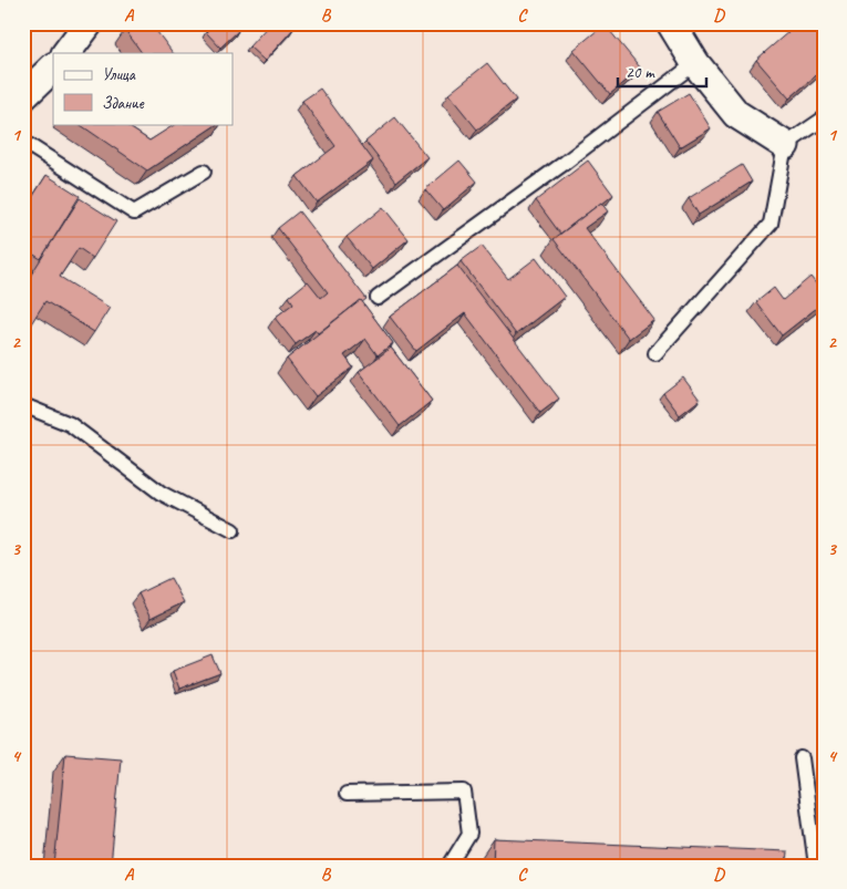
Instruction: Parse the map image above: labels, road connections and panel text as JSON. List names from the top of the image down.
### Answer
{
  "legend": ["Улица", "Здание"],
  "scale_bar": "20 m",
  "grid": {
    "columns": [
      "A",
      "B",
      "C",
      "D"
    ],
    "rows": [
      "1",
      "2",
      "3",
      "4"
    ]
  }
}
